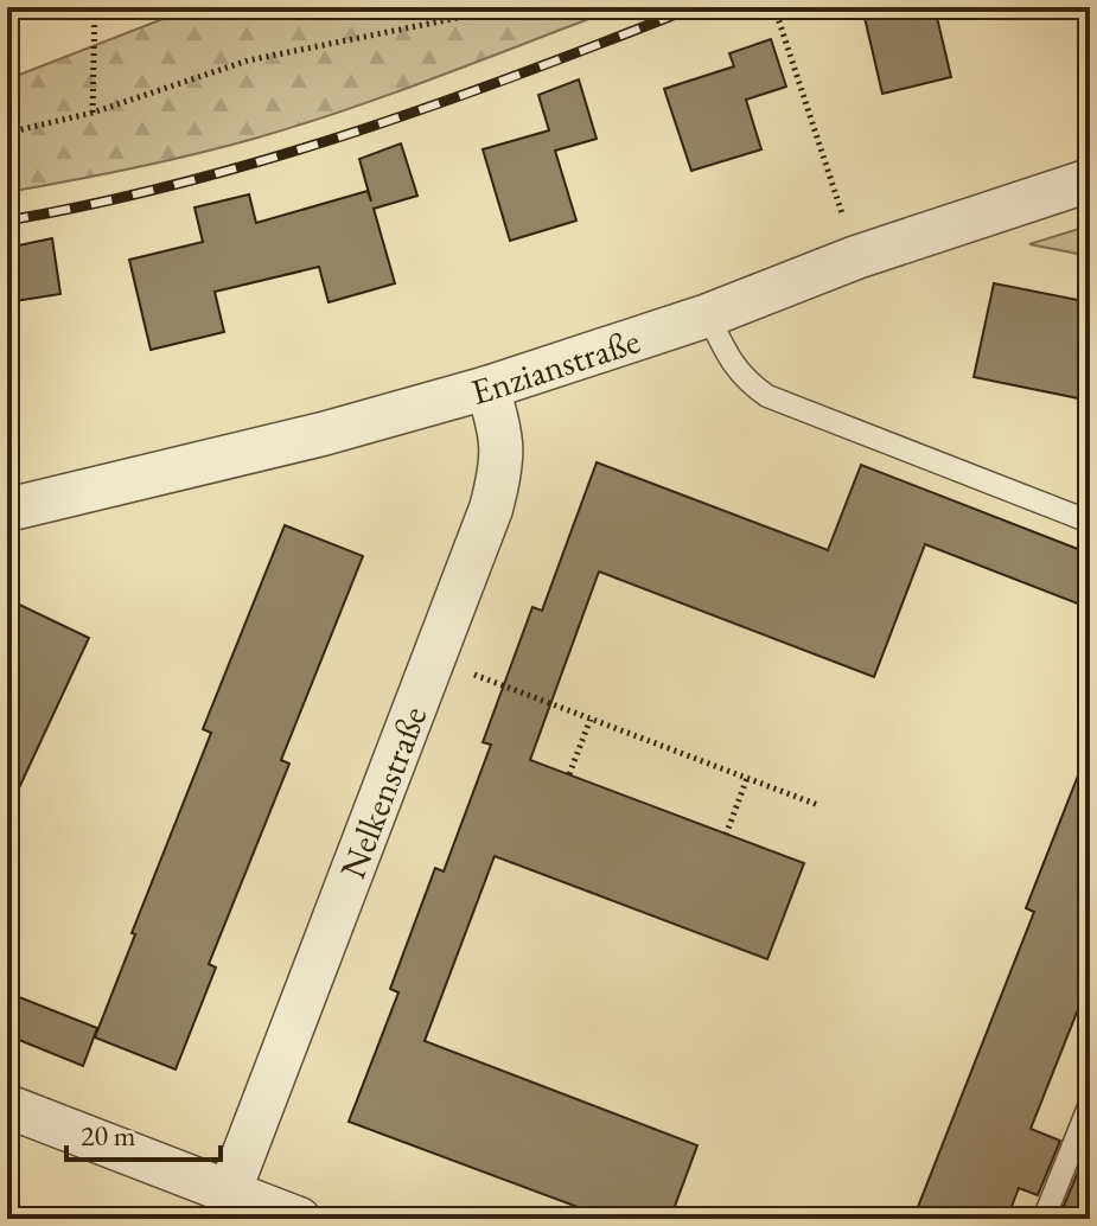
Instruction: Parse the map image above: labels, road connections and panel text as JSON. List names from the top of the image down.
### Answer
{
  "streets": {
    "street": ["Enzianstraße", "Nelkenstraße"]
  },
  "crossings": [
    ["Enzianstraße", "Nelkenstraße"]
  ],
  "scale_bar": "20 m"
}
